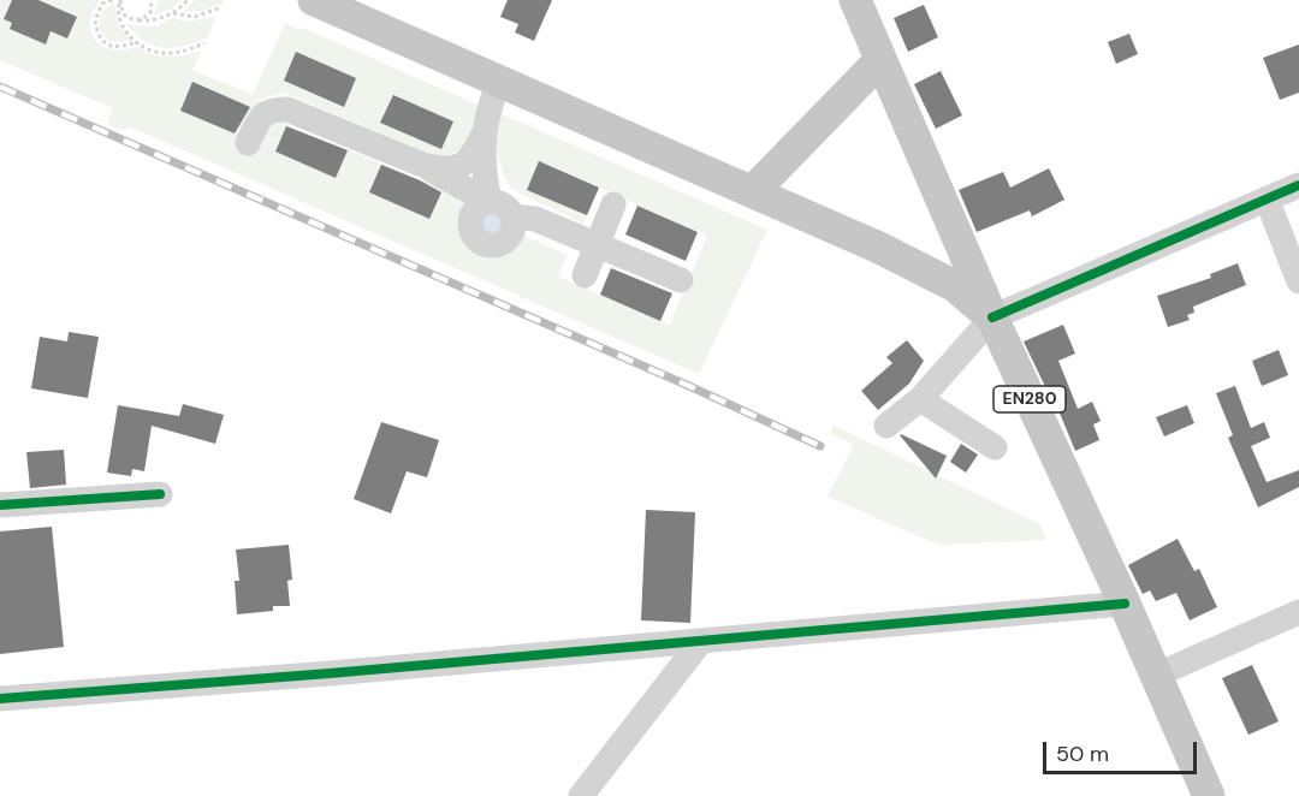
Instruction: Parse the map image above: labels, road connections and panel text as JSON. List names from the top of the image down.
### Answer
{
  "streets": {
    "main road": ["EN280"]
  },
  "scale_bar": "50 m"
}
